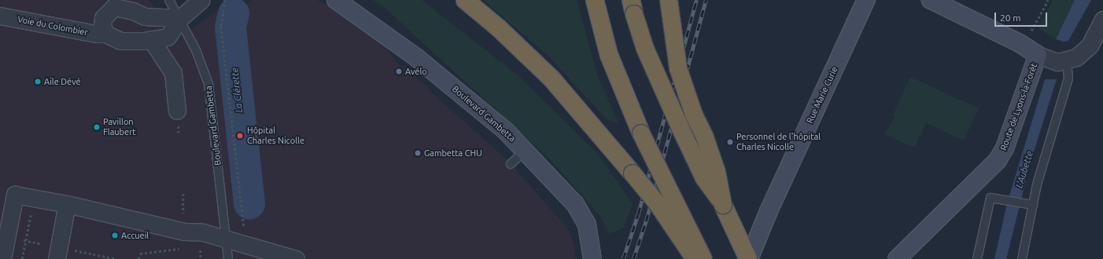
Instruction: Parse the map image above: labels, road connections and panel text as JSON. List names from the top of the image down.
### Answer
{
  "streets": {
    "street": [
      "Voie du Colombier",
      "Rue Marie Curie",
      "Route de Lyons-la-Forêt",
      "Boulevard Gambetta"
    ]
  },
  "water": ["La Clérette", "L'Aubette"],
  "places": [
    "Avélo",
    "Aile Dévé",
    "Pavillon Flaubert",
    "Hôpital Charles Nicolle",
    "Personnel de l'hôpital Charles Nicolle",
    "Gambetta CHU",
    "Accueil"
  ],
  "scale_bar": "20 m"
}
